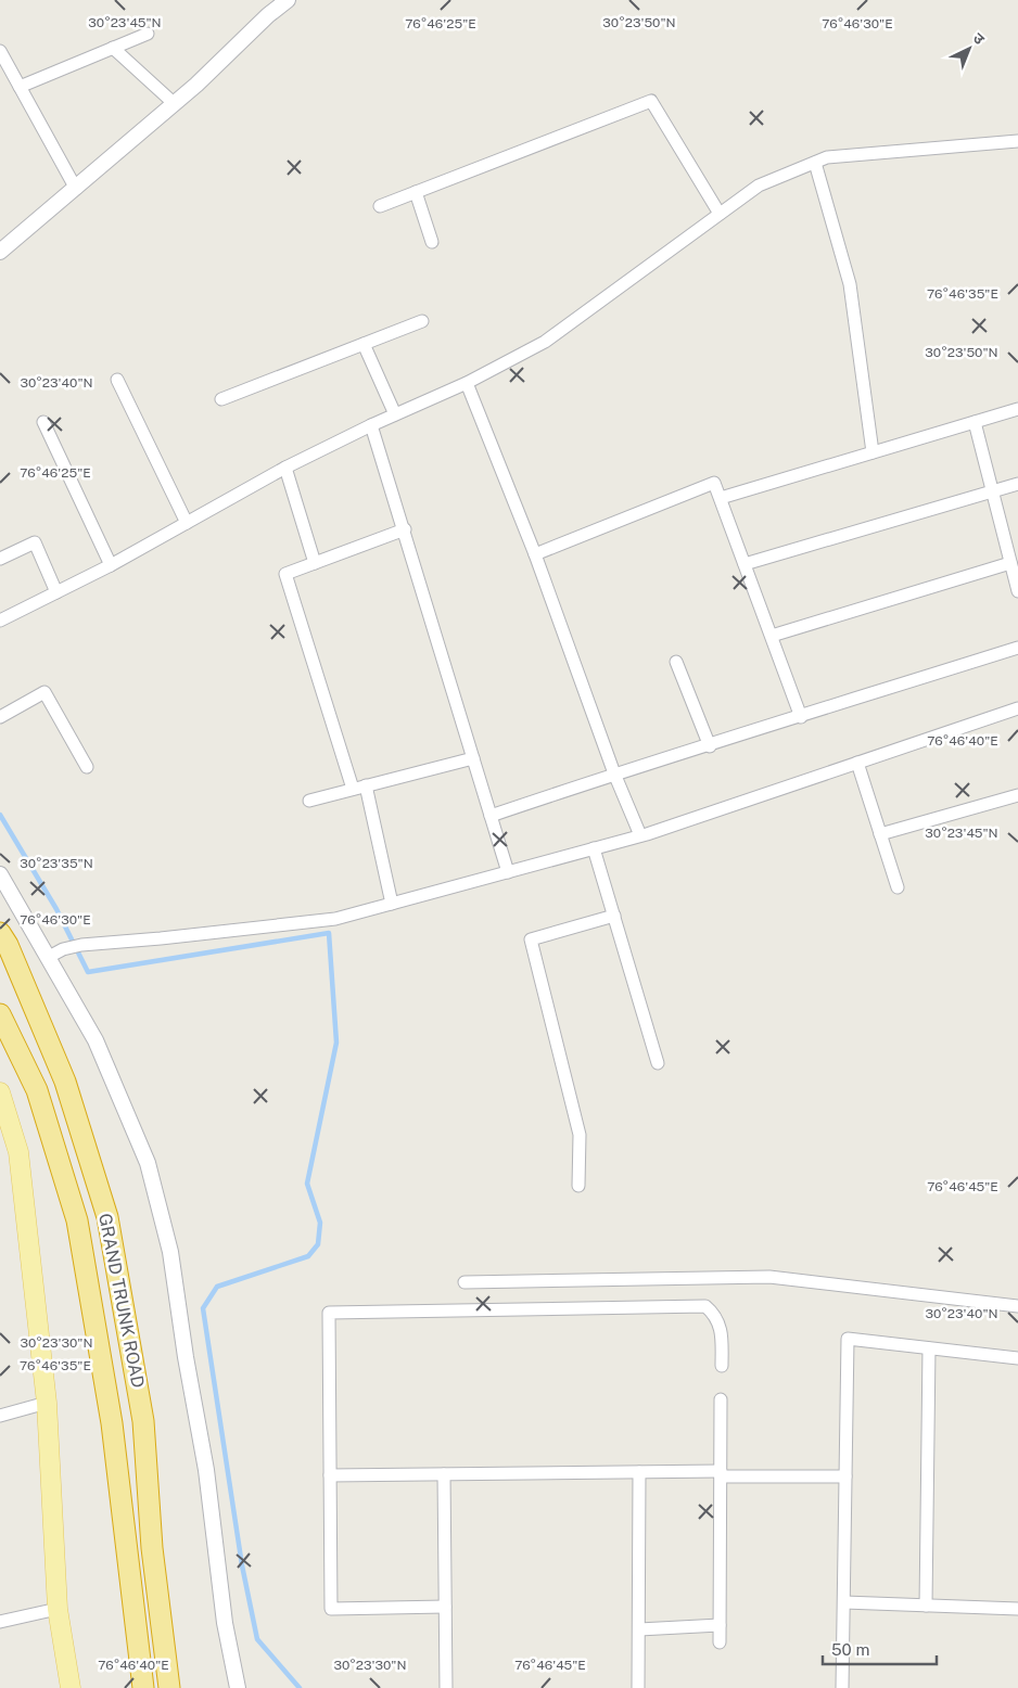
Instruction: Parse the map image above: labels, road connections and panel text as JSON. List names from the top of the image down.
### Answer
{
  "streets": {
    "highway": ["GRAND TRUNK ROAD"]
  },
  "scale_bar": "50 m",
  "north": "top right",
  "coordinates": [
    "30°23'45\"N",
    "30°23'50\"N",
    "76°46'25\"E",
    "76°46'30\"E",
    "76°46'35\"E",
    "30°23'40\"N",
    "76°46'40\"E",
    "30°23'35\"N",
    "76°46'45\"E",
    "30°23'30\"N"
  ]
}
